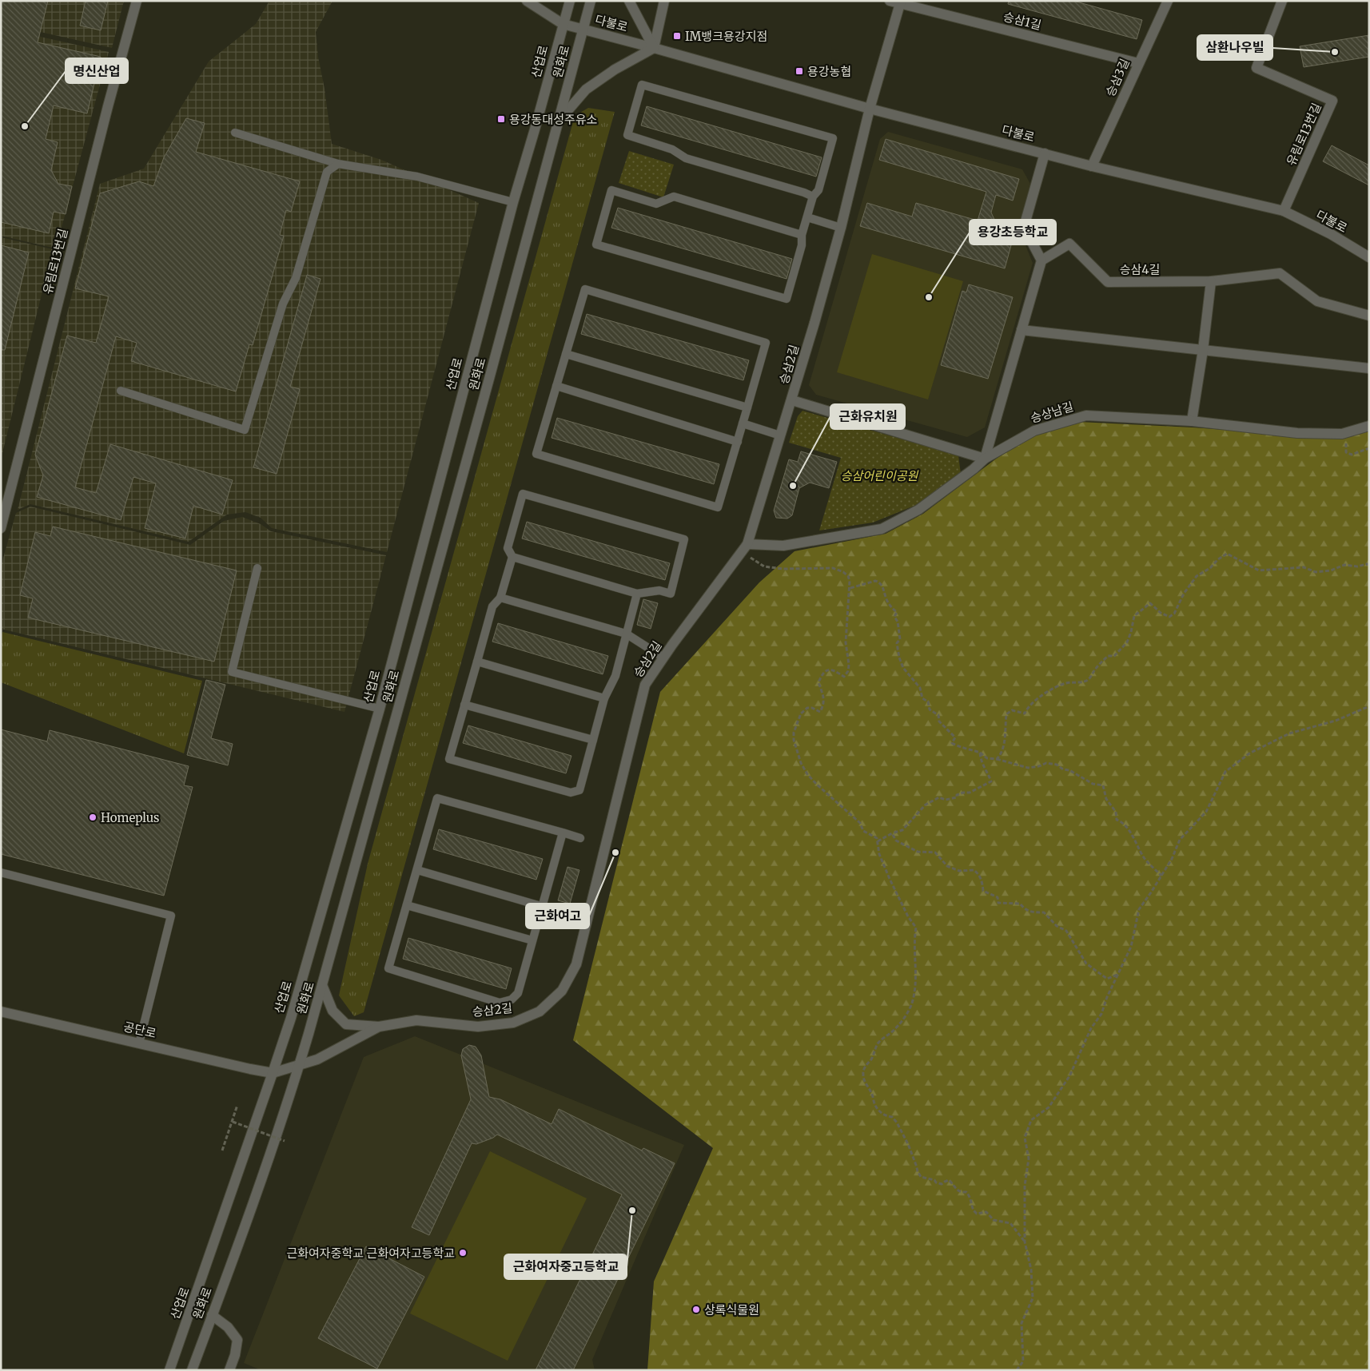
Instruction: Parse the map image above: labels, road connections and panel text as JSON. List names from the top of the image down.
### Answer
{
  "streets": {
    "street": [
      "승삼1길",
      "다불로",
      "산업로",
      "원화로",
      "승삼3길",
      "유림로13번길",
      "승삼4길",
      "승삼2길",
      "승상남길",
      "공단로"
    ]
  },
  "crossings": [
    ["승삼1길", "승삼3길"],
    ["다불로", "산업로"],
    ["다불로", "원화로"],
    ["다불로", "승삼3길"],
    ["다불로", "유림로13번길"],
    ["다불로", "승삼2길"],
    ["산업로", "승삼2길"],
    ["산업로", "공단로"],
    ["원화로", "승삼2길"],
    ["승삼2길", "승상남길"],
    ["승삼2길", "공단로"]
  ],
  "parks": ["승삼어린이공원"],
  "places": {
    "transit": ["IM뱅크용강지점", "용강농협", "용강동대성주유소"],
    "other": [
      "삼환나우빌",
      "명신산업",
      "용강초등학교",
      "근화유치원",
      "Homeplus",
      "근화여고",
      "근화여자중고등학교",
      "근화여자중학교 근화여자고등학교",
      "상록식물원"
    ]
  }
}
